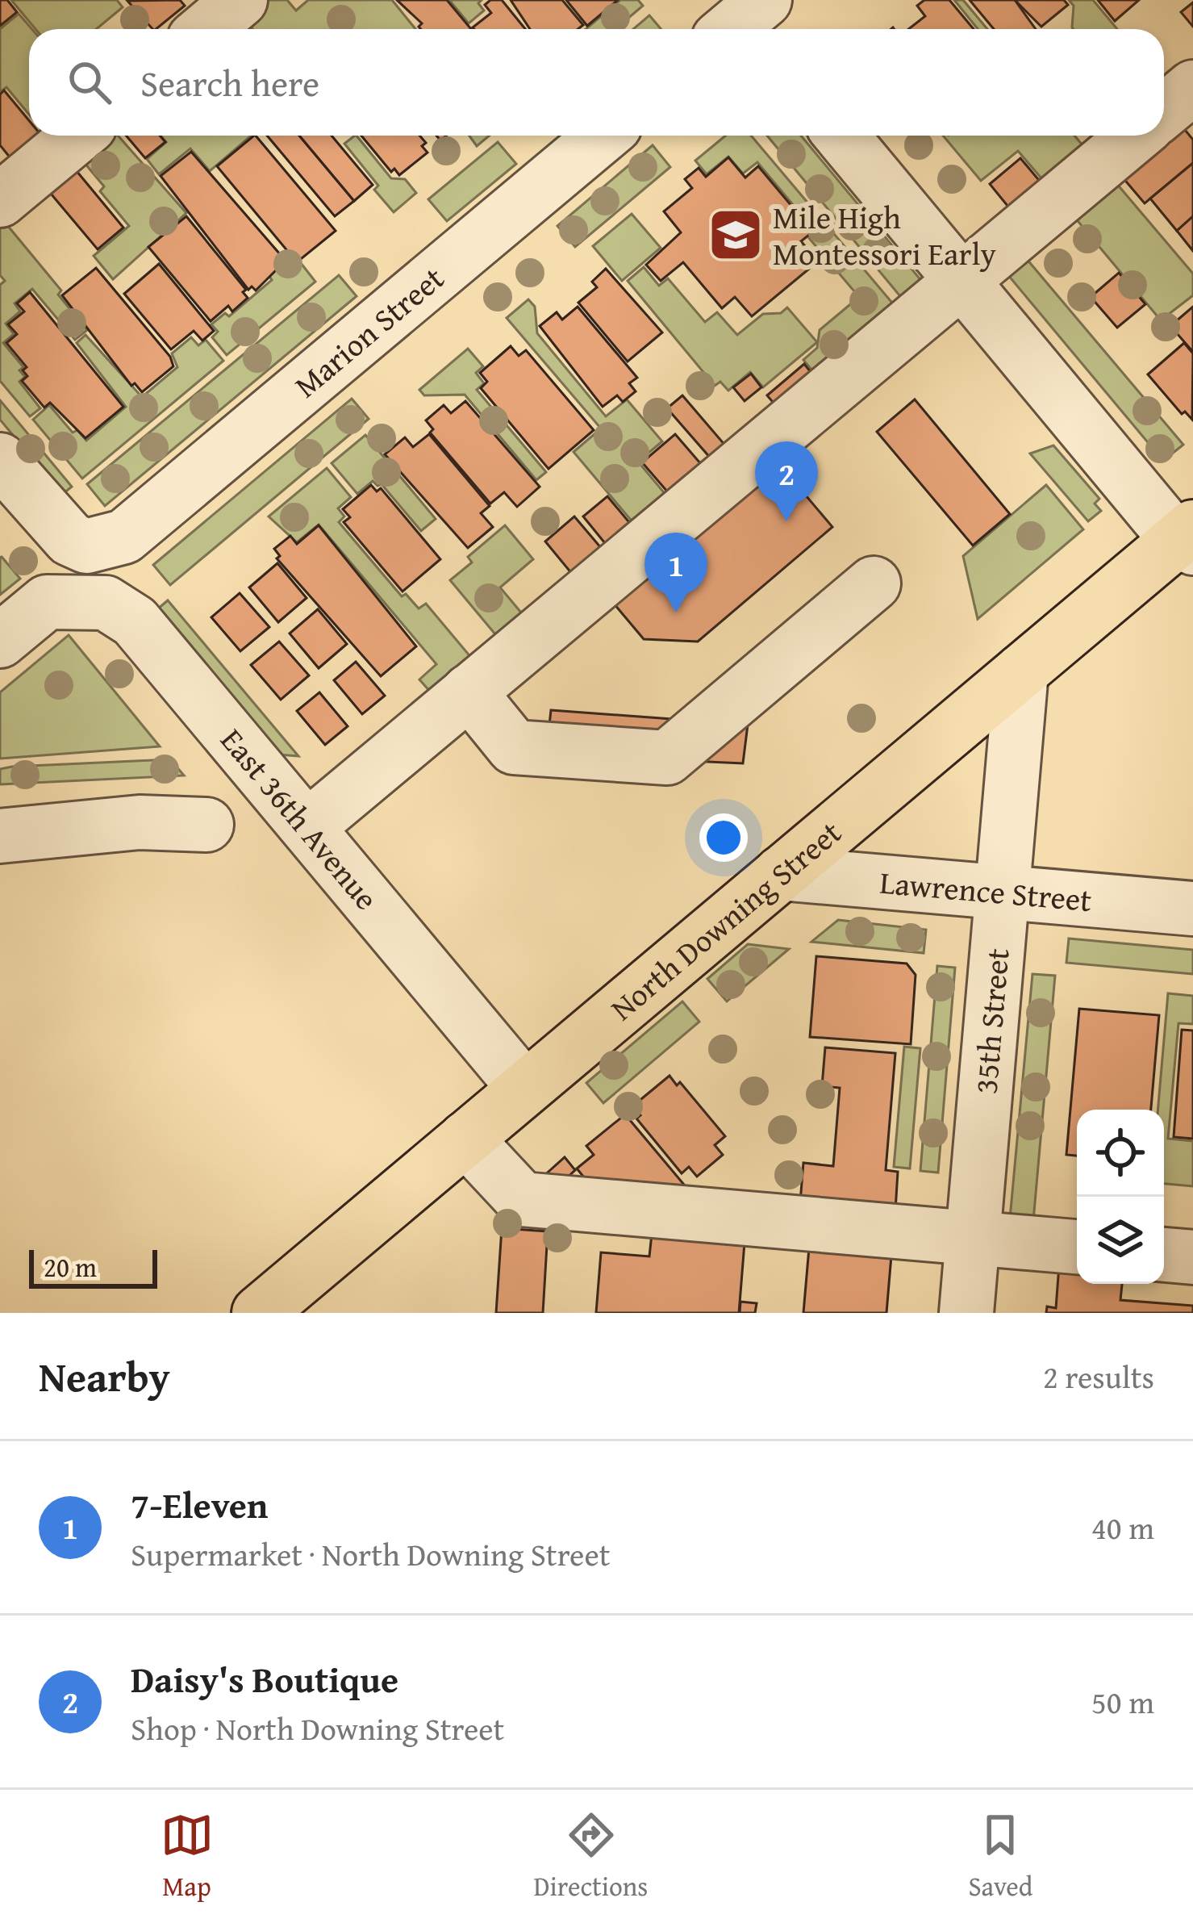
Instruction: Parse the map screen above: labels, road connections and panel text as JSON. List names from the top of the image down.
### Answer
{
  "streets": {
    "main road": ["North Downing Street"],
    "street": [
      "Marion Street",
      "East 36th Avenue",
      "Lawrence Street",
      "35th Street"
    ]
  },
  "crossings": [
    ["East 36th Avenue", "North Downing Street"],
    ["Lawrence Street", "North Downing Street"],
    ["Lawrence Street", "35th Street"],
    ["North Downing Street", "35th Street"]
  ],
  "places": {
    "school or university": ["Mile High Montessori Early"]
  },
  "scale_bar": "20 m",
  "page": {
    "search": "Search here",
    "pins": ["2", "1"],
    "scale": "20 m",
    "heading": ["Nearby", "2 results"],
    "list": [
      {
        "mark": "1",
        "name": "7-Eleven",
        "note": "Supermarket · North Downing Street",
        "value": "40 m"
      },
      {
        "mark": "2",
        "name": "Daisy's Boutique",
        "note": "Shop · North Downing Street",
        "value": "50 m"
      }
    ],
    "nav": ["Map", "Directions", "Saved"]
  }
}
